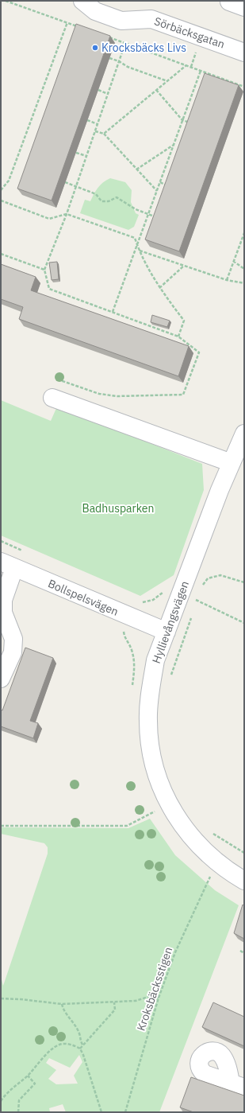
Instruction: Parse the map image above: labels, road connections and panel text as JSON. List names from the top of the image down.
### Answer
{
  "streets": {
    "street": ["Sörbäcksgatan", "Bollspelsvägen", "Hyllievångsvägen"],
    "path": ["Kroksbäcksstigen"]
  },
  "crossings": [
    ["Bollspelsvägen", "Hyllievångsvägen"]
  ],
  "parks": ["Badhusparken"],
  "places": ["Krocksbäcks Livs"]
}
